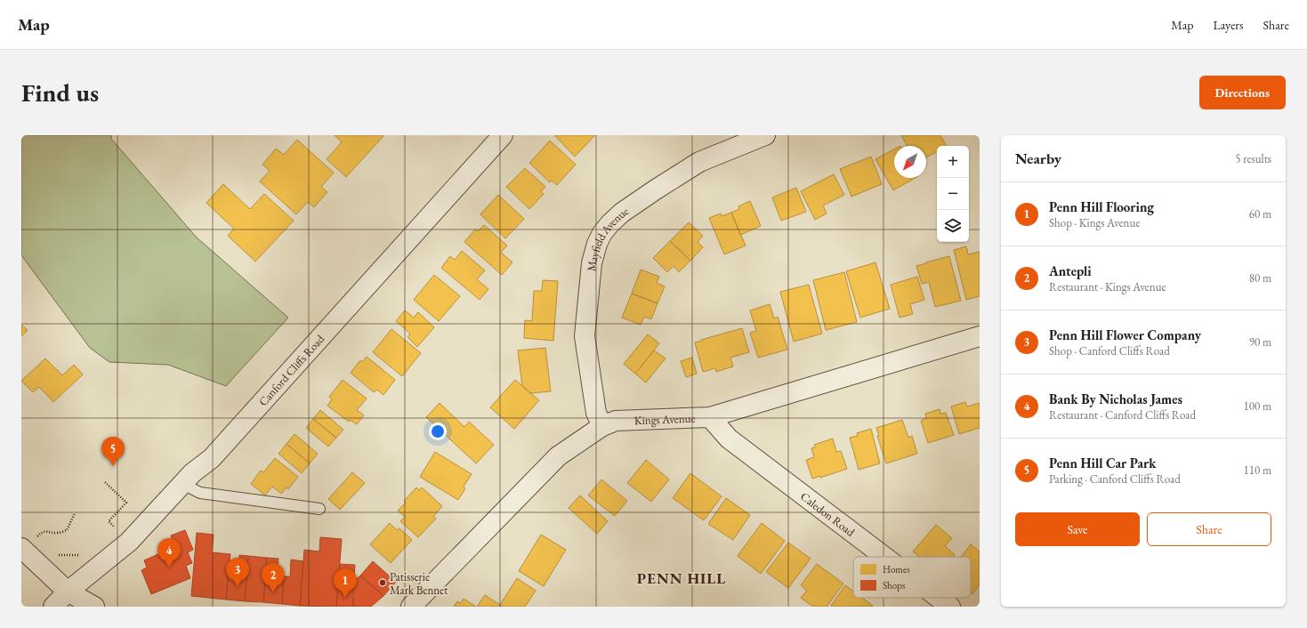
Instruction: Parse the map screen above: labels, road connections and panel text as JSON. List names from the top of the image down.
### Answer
{
  "streets": {
    "street": [
      "Mayfield Avenue",
      "Canford Cliffs Road",
      "Kings Avenue",
      "Caledon Road"
    ]
  },
  "crossings": [
    ["Mayfield Avenue", "Kings Avenue"],
    ["Kings Avenue", "Caledon Road"]
  ],
  "districts": ["PENN HILL"],
  "places": ["Patisserie Mark Bennet"],
  "legend": ["Homes", "Shops"],
  "north": "bottom left",
  "page": {
    "header": "Map",
    "nav": ["Map", "Layers", "Share"],
    "buttons": [
      "Directions",
      ["Save", "Share"]
    ],
    "title": "Find us",
    "heading": ["Nearby", "5 results"],
    "map_buttons": ["+", "−"],
    "list": [
      {
        "mark": "1",
        "name": "Penn Hill Flooring",
        "note": "Shop · Kings Avenue",
        "value": "60 m"
      },
      {
        "mark": "2",
        "name": "Antepli",
        "note": "Restaurant · Kings Avenue",
        "value": "80 m"
      },
      {
        "mark": "3",
        "name": "Penn Hill Flower Company",
        "note": "Shop · Canford Cliffs Road",
        "value": "90 m"
      },
      {
        "mark": "4",
        "name": "Bank By Nicholas James",
        "note": "Restaurant · Canford Cliffs Road",
        "value": "100 m"
      },
      {
        "mark": "5",
        "name": "Penn Hill Car Park",
        "note": "Parking · Canford Cliffs Road",
        "value": "110 m"
      }
    ],
    "pins": [
      "5",
      "4",
      "3",
      "2",
      "1"
    ]
  }
}
